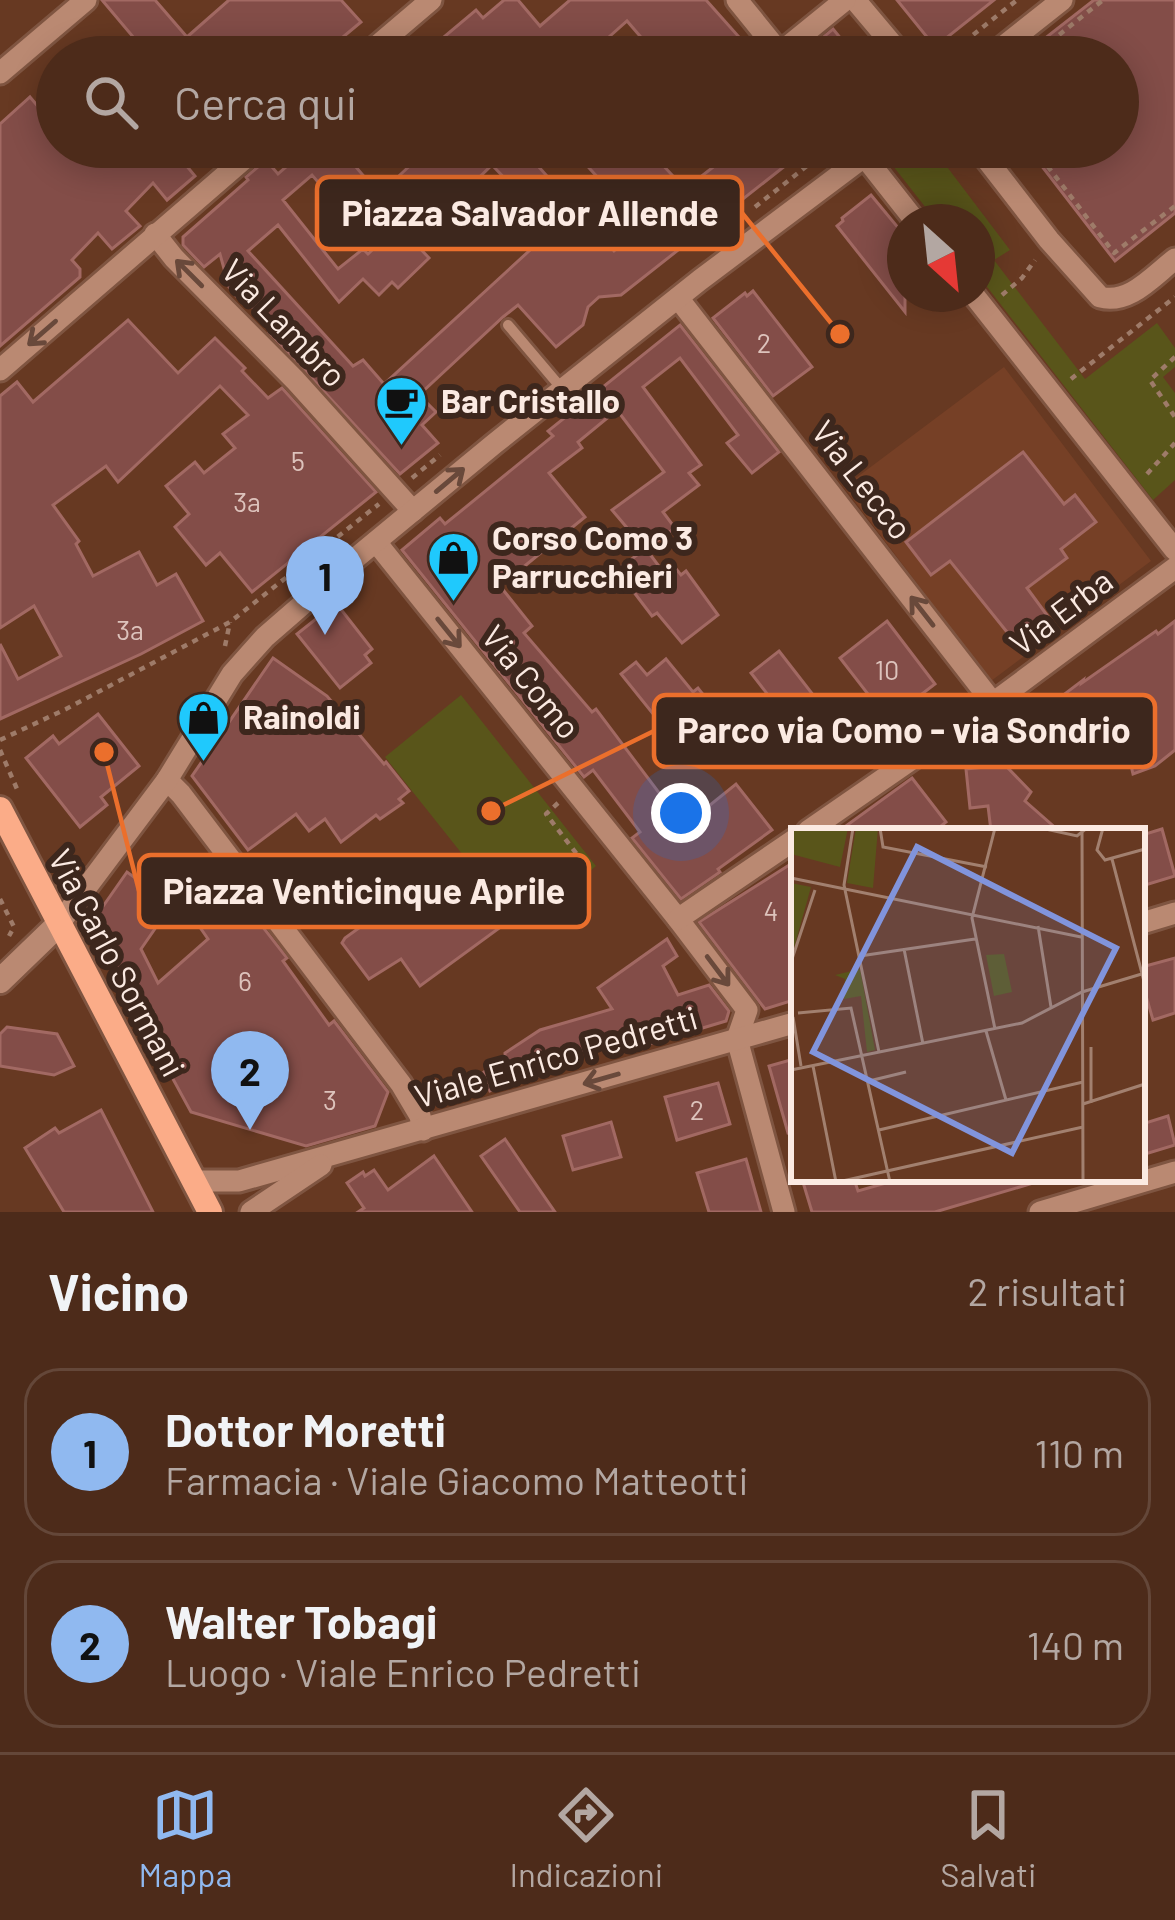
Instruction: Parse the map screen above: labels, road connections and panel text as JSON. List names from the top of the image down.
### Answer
{
  "streets": {
    "main road": ["Via Carlo Sormani"],
    "street": [
      "Via Lambro",
      "Via Lecco",
      "Via Erba",
      "Via Como",
      "Viale Enrico Pedretti"
    ]
  },
  "crossings": [
    ["Via Lecco", "Via Erba"],
    ["Via Como", "Viale Enrico Pedretti"],
    ["Via Carlo Sormani", "Viale Enrico Pedretti"]
  ],
  "one_way": [
    "Via Lambro",
    "Via Lecco",
    "Via Como",
    "Viale Enrico Pedretti"
  ],
  "places": {
    "other": ["Piazza Salvador Allende", "Piazza Venticinque Aprile", "Parco via Como - via Sondrio"],
    "cafe": ["Bar Cristallo"],
    "shop": ["Corso Como 3 Parrucchieri", "Rainoldi"]
  },
  "house_numbers": [
    "2",
    "5",
    "3a",
    "3a",
    "10",
    "4",
    "6",
    "3",
    "2"
  ],
  "north": "bottom right",
  "page": {
    "search": "Cerca qui",
    "pins": ["1", "2"],
    "heading": ["Vicino", "2 risultati"],
    "list": [
      {
        "mark": "1",
        "name": "Dottor Moretti",
        "note": "Farmacia · Viale Giacomo Matteotti",
        "value": "110 m"
      },
      {
        "mark": "2",
        "name": "Walter Tobagi",
        "note": "Luogo · Viale Enrico Pedretti",
        "value": "140 m"
      }
    ],
    "nav": ["Mappa", "Indicazioni", "Salvati"]
  }
}
